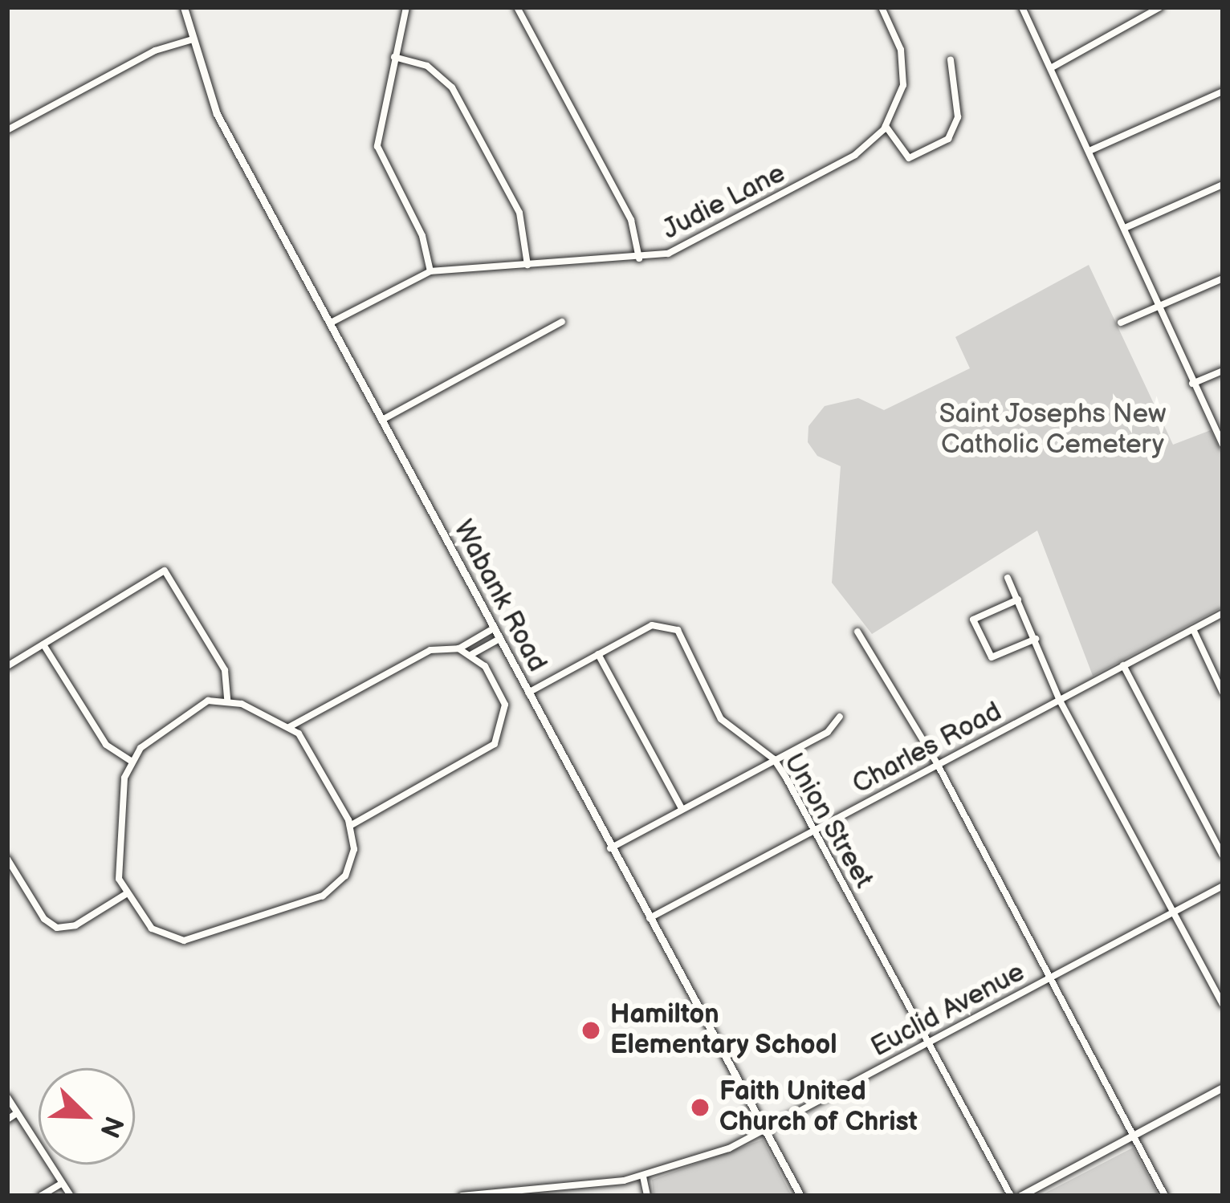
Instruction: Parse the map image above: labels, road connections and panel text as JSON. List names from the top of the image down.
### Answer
{
  "streets": {
    "street": [
      "Judie Lane",
      "Wabank Road",
      "Charles Road",
      "Union Street",
      "Euclid Avenue"
    ]
  },
  "crossings": [
    ["Judie Lane", "Wabank Road"],
    ["Wabank Road", "Charles Road"],
    ["Wabank Road", "Union Street"],
    ["Wabank Road", "Euclid Avenue"],
    ["Charles Road", "Union Street"],
    ["Union Street", "Euclid Avenue"]
  ],
  "parks": ["Saint Josephs New Catholic Cemetery"],
  "places": ["Hamilton Elementary School", "Faith United Church of Christ"],
  "north": "bottom right"
}
